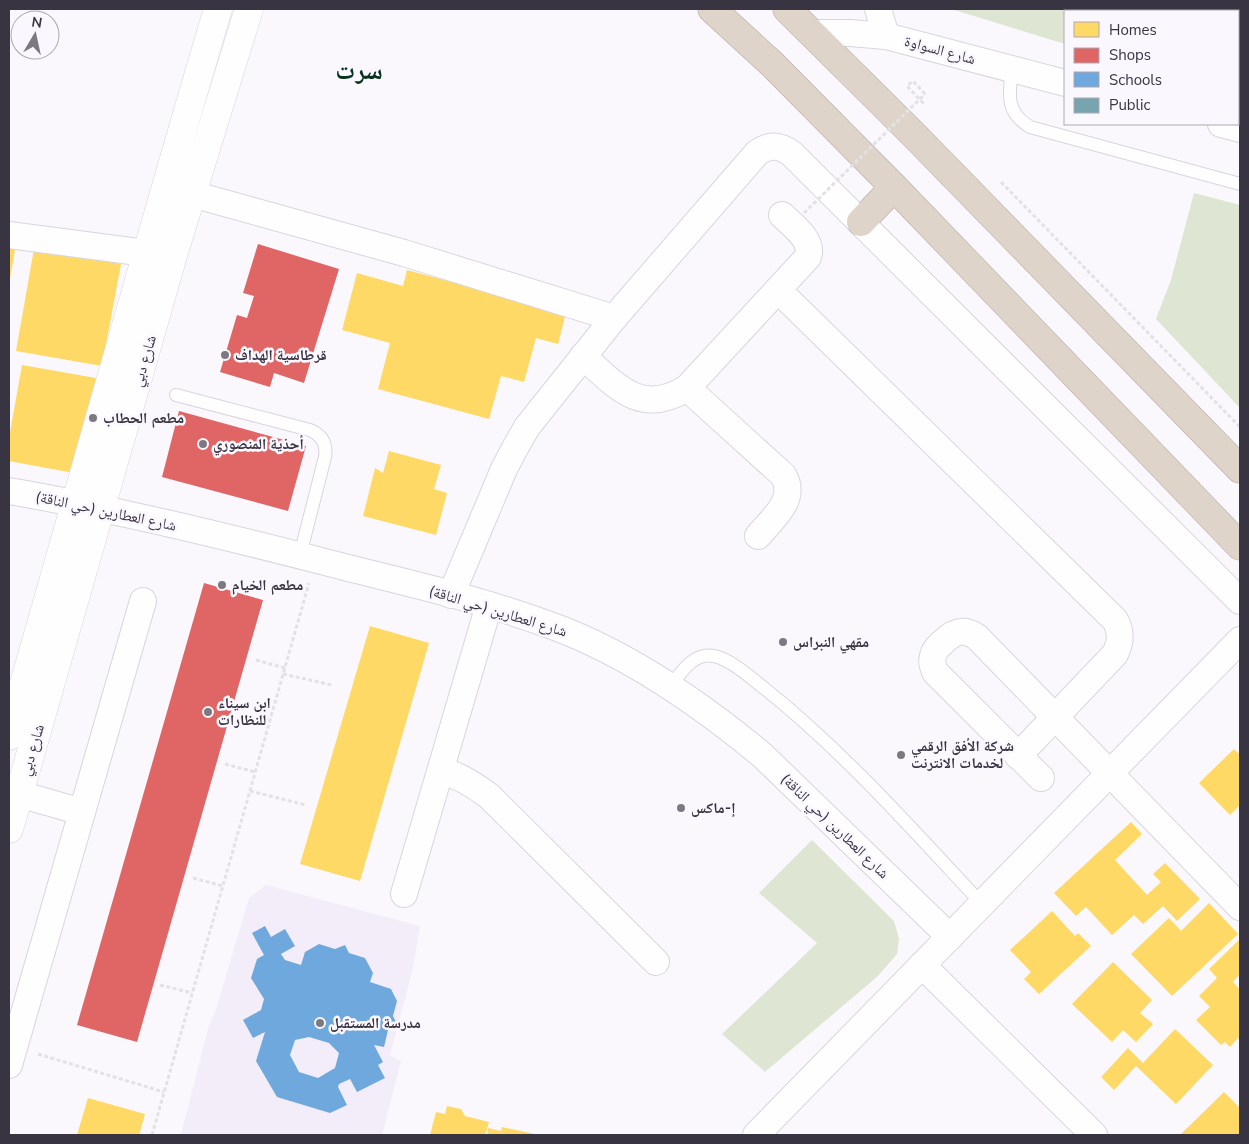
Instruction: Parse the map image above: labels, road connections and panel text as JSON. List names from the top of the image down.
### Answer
{
  "streets": {
    "street": ["شارع السواوة", "شارع دبي", "شارع العطارين (حي الناقة)"]
  },
  "crossings": [
    ["شارع دبي", "شارع العطارين (حي الناقة)"]
  ],
  "districts": ["سرت"],
  "places": [
    "قرطاسية الهداف",
    "مطعم الحطاب",
    "أحذية المنصوري",
    "مطعم الخيام",
    "مقهي النبراس",
    "ابن سيناء للنظارات",
    "شركة الأفق الرقمي لخدمات الانترنت",
    "إ-ماكس",
    "مدرسة المستقبل"
  ],
  "legend": [
    "Homes",
    "Shops",
    "Schools",
    "Public"
  ],
  "north": "top"
}
